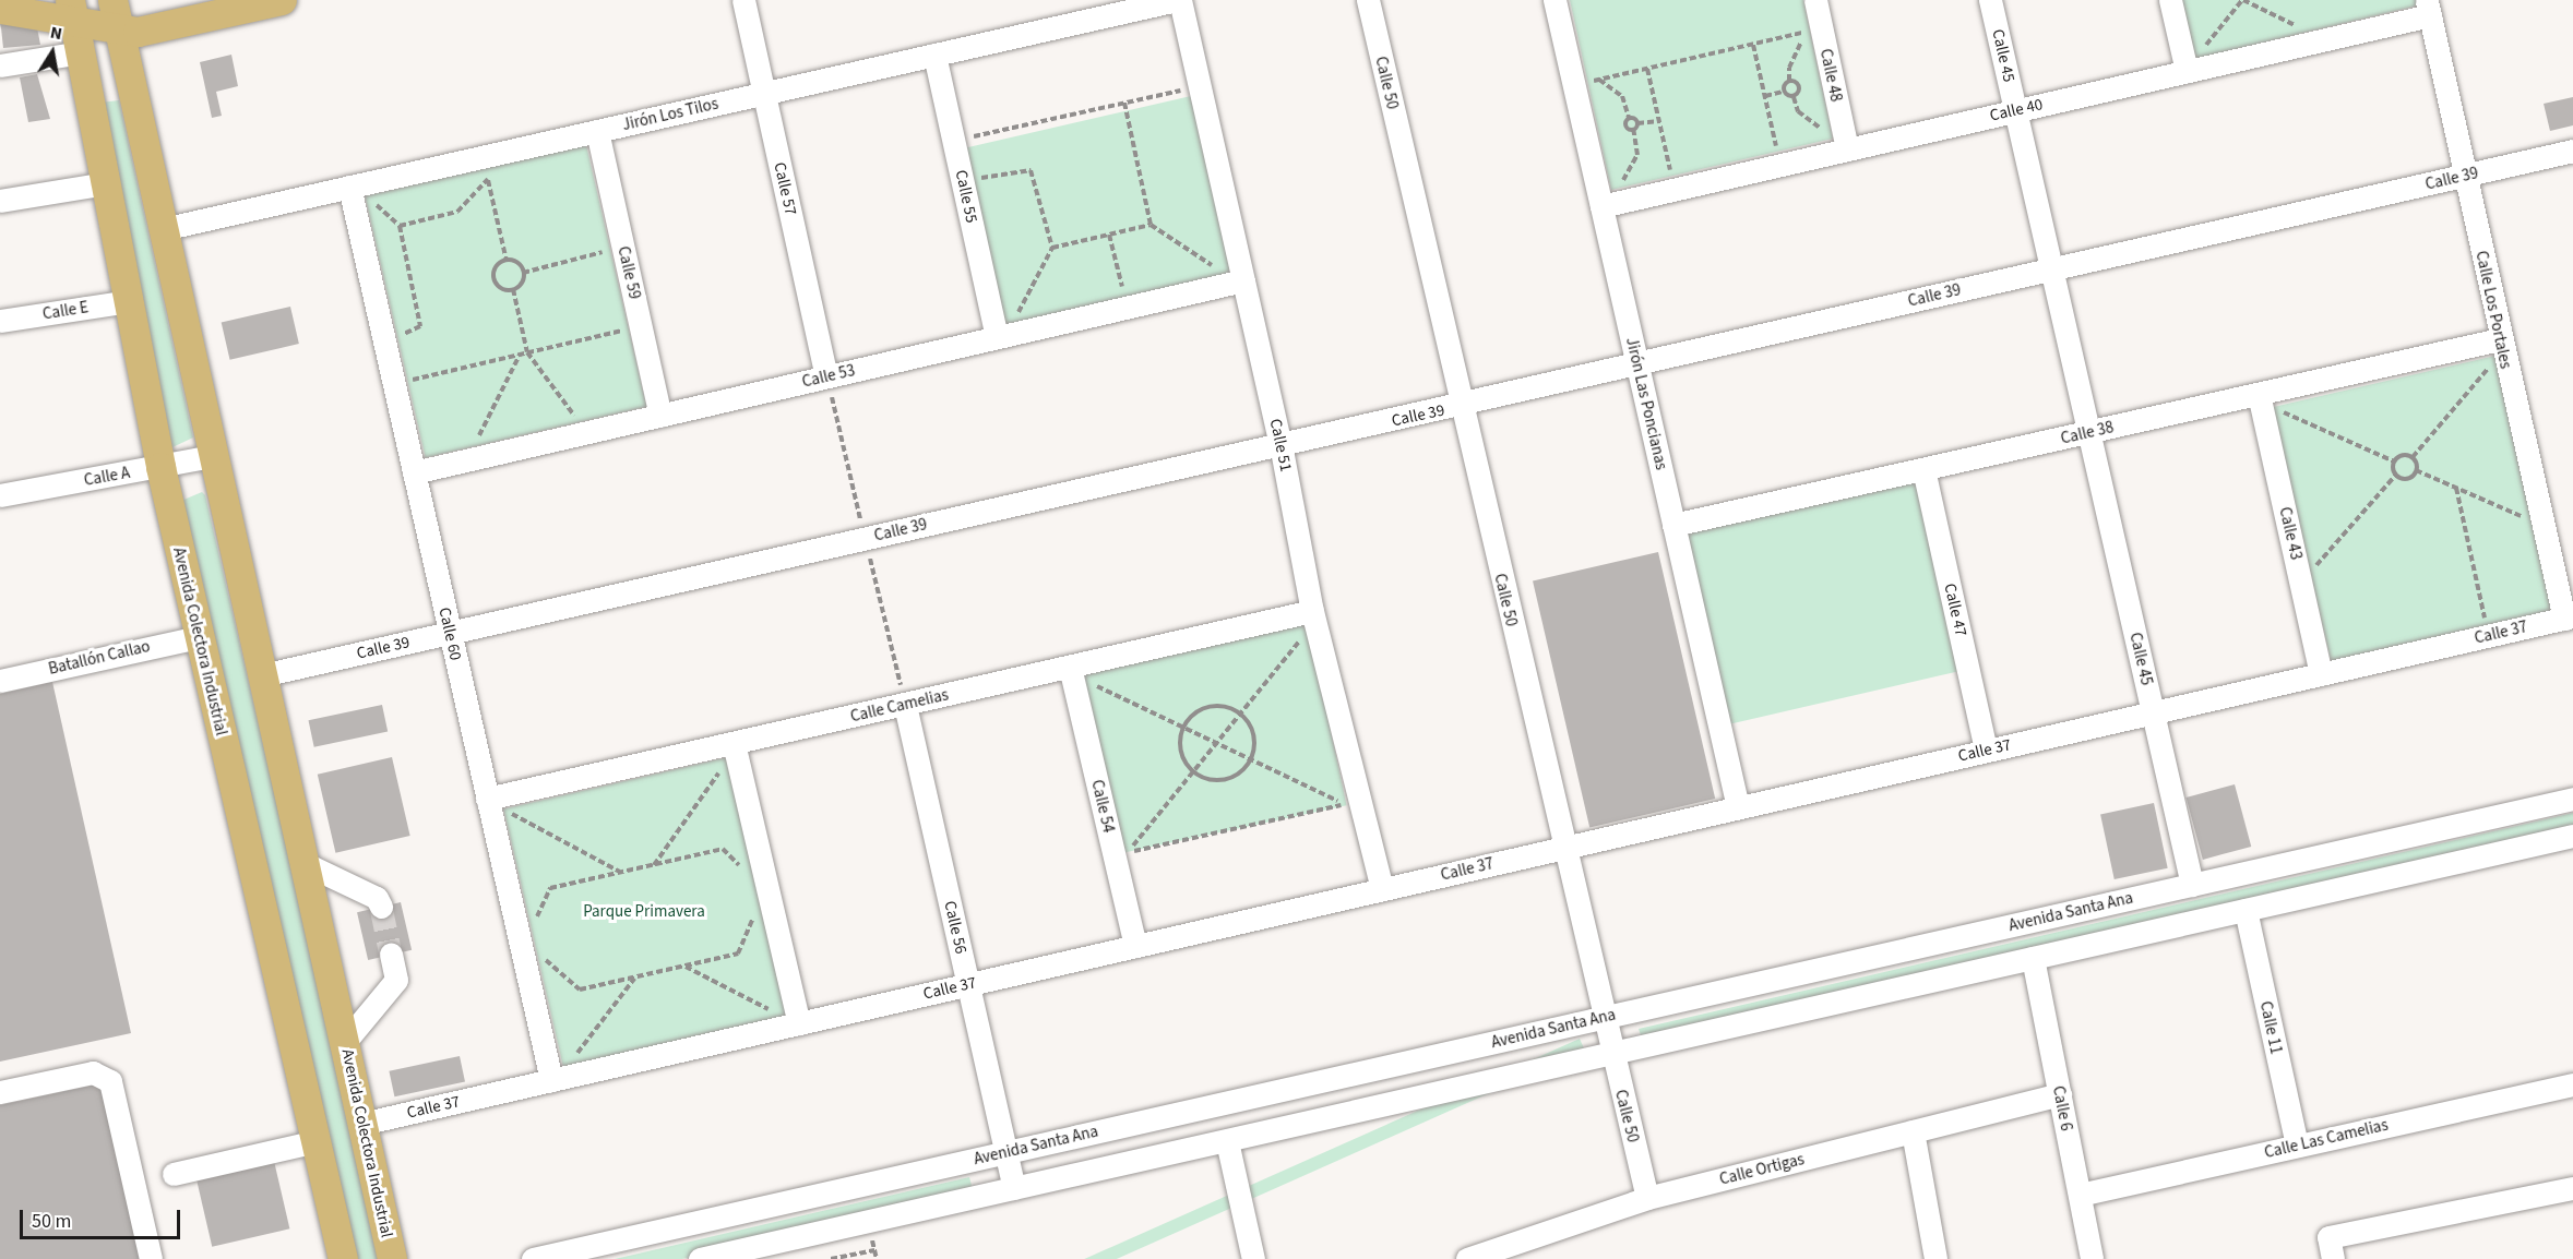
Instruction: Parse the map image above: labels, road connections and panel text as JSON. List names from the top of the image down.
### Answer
{
  "streets": {
    "main road": ["Avenida Colectora Industrial"],
    "street": [
      "Calle 45",
      "Calle 48",
      "Calle 50",
      "Calle 40",
      "Jirón Los Tilos",
      "Calle 39",
      "Calle 57",
      "Calle 55",
      "Calle 59",
      "Calle Los Portales",
      "Calle E",
      "Calle 53",
      "Jirón Las Poncianas",
      "Calle 38",
      "Calle 51",
      "Calle A",
      "Calle 43",
      "Calle 47",
      "Calle 37",
      "Calle 60",
      "Batallón Callao",
      "Calle Camelias",
      "Calle 54",
      "Avenida Santa Ana",
      "Calle 56",
      "Calle 11",
      "Calle 6",
      "Calle Las Camelias",
      "Calle Ortigas"
    ]
  },
  "crossings": [
    ["Calle 45", "Calle 40"],
    ["Calle 45", "Calle 39"],
    ["Calle 45", "Calle 38"],
    ["Calle 45", "Calle 37"],
    ["Calle 45", "Avenida Santa Ana"],
    ["Calle 48", "Calle 40"],
    ["Calle 50", "Calle 39"],
    ["Calle 50", "Calle 37"],
    ["Calle 50", "Avenida Santa Ana"],
    ["Calle 50", "Calle Ortigas"],
    ["Calle 40", "Calle Los Portales"],
    ["Calle 40", "Jirón Las Poncianas"],
    ["Jirón Los Tilos", "Calle 57"],
    ["Jirón Los Tilos", "Calle 55"],
    ["Jirón Los Tilos", "Calle 59"],
    ["Jirón Los Tilos", "Calle 51"],
    ["Jirón Los Tilos", "Calle 60"],
    ["Jirón Los Tilos", "Avenida Colectora Industrial"],
    ["Calle 39", "Calle Los Portales"],
    ["Calle 39", "Jirón Las Poncianas"],
    ["Calle 39", "Calle 51"],
    ["Calle 39", "Calle 60"],
    ["Calle 39", "Avenida Colectora Industrial"],
    ["Calle 57", "Calle 53"],
    ["Calle 55", "Calle 53"],
    ["Calle 59", "Calle 53"],
    ["Calle Los Portales", "Calle 38"],
    ["Calle Los Portales", "Calle 37"],
    ["Calle E", "Avenida Colectora Industrial"],
    ["Calle 53", "Calle 51"],
    ["Calle 53", "Calle 60"],
    ["Jirón Las Poncianas", "Calle 38"],
    ["Jirón Las Poncianas", "Calle 37"],
    ["Calle 38", "Calle 43"],
    ["Calle 38", "Calle 47"],
    ["Calle 51", "Calle 37"],
    ["Calle 51", "Calle Camelias"],
    ["Calle A", "Avenida Colectora Industrial"],
    ["Calle 43", "Calle 37"],
    ["Calle 47", "Calle 37"],
    ["Calle 37", "Calle 60"],
    ["Calle 37", "Avenida Colectora Industrial"],
    ["Calle 37", "Calle 54"],
    ["Calle 37", "Calle 56"],
    ["Calle 60", "Calle Camelias"],
    ["Avenida Colectora Industrial", "Batallón Callao"],
    ["Calle Camelias", "Calle 54"],
    ["Calle Camelias", "Calle 56"],
    ["Avenida Santa Ana", "Calle 56"],
    ["Calle 11", "Calle Las Camelias"],
    ["Calle 6", "Calle Las Camelias"],
    ["Calle 6", "Calle Ortigas"]
  ],
  "parks": ["Parque Primavera"],
  "scale_bar": "50 m",
  "north": "top"
}
